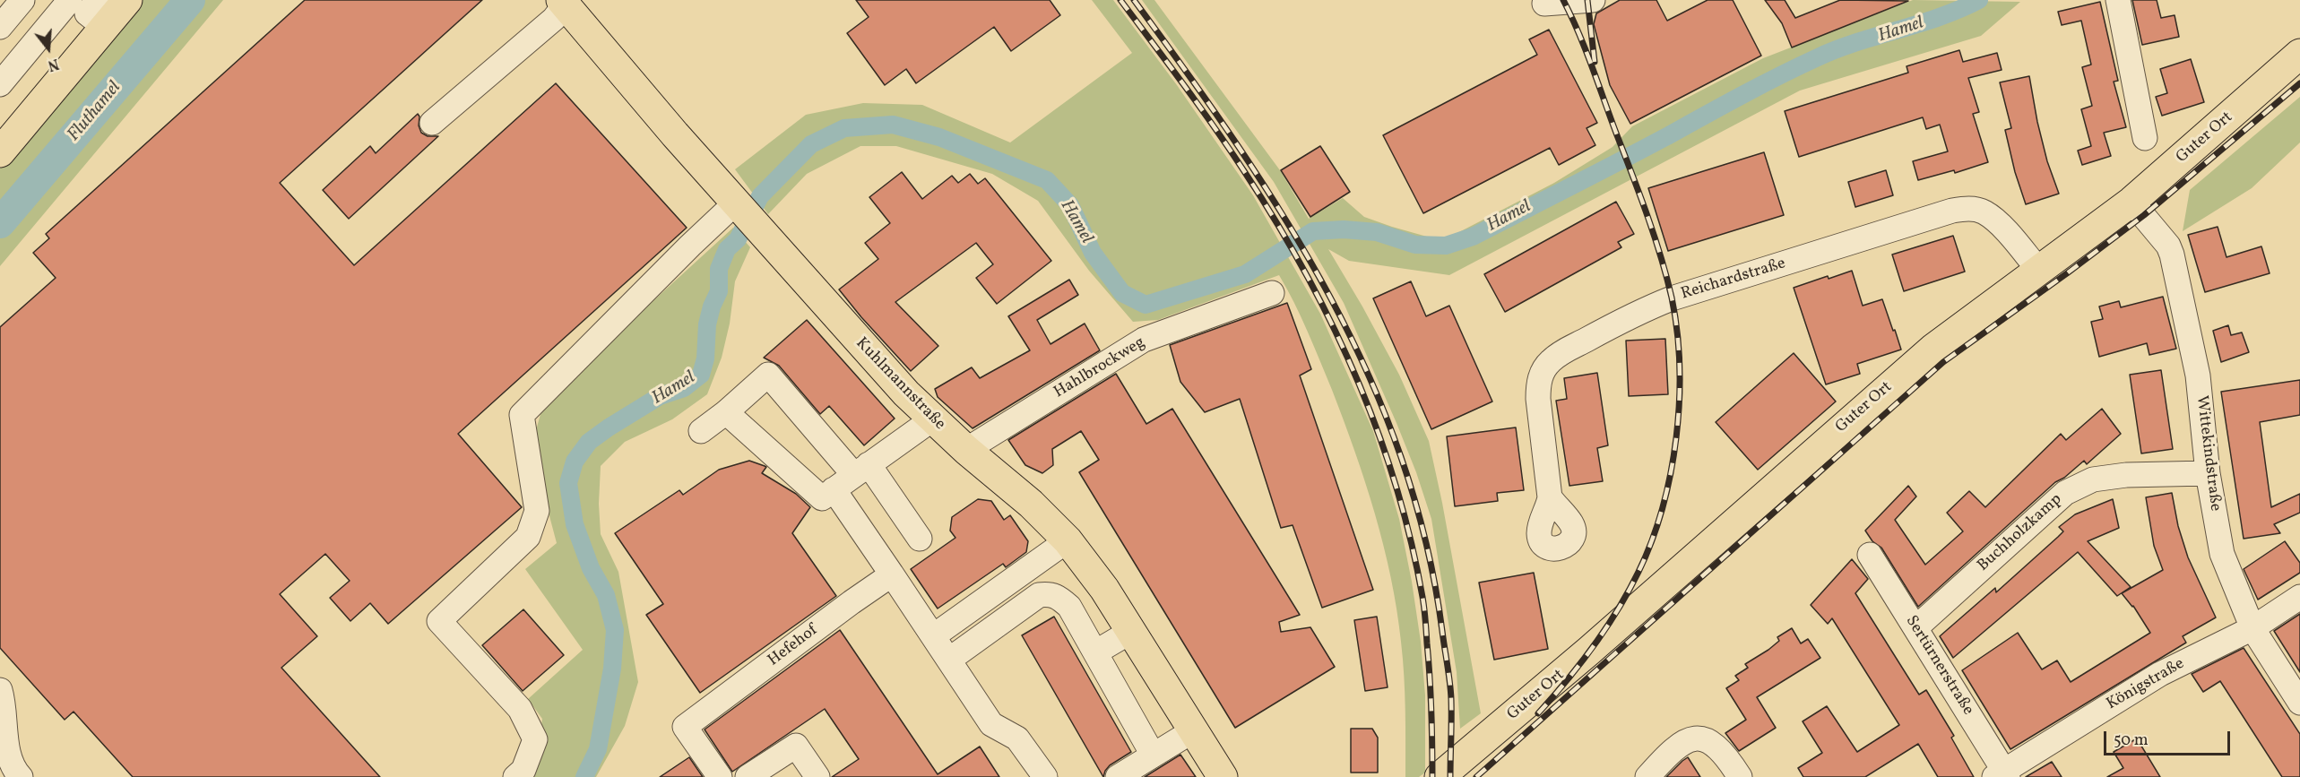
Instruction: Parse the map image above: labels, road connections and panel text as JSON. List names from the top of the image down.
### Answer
{
  "streets": {
    "main road": ["Guter Ort", "Kuhlmannstraße"],
    "street": [
      "Reichardstraße",
      "Hahlbrockweg",
      "Wittekindstraße",
      "Buchholzkamp",
      "Hefehof",
      "Sertürnerstraße",
      "Königstraße"
    ]
  },
  "crossings": [
    ["Guter Ort", "Reichardstraße"],
    ["Guter Ort", "Wittekindstraße"],
    ["Hahlbrockweg", "Kuhlmannstraße"],
    ["Wittekindstraße", "Buchholzkamp"],
    ["Wittekindstraße", "Königstraße"],
    ["Buchholzkamp", "Sertürnerstraße"],
    ["Sertürnerstraße", "Königstraße"]
  ],
  "water": ["Hamel", "Fluthamel"],
  "scale_bar": "50 m",
  "north": "bottom"
}
